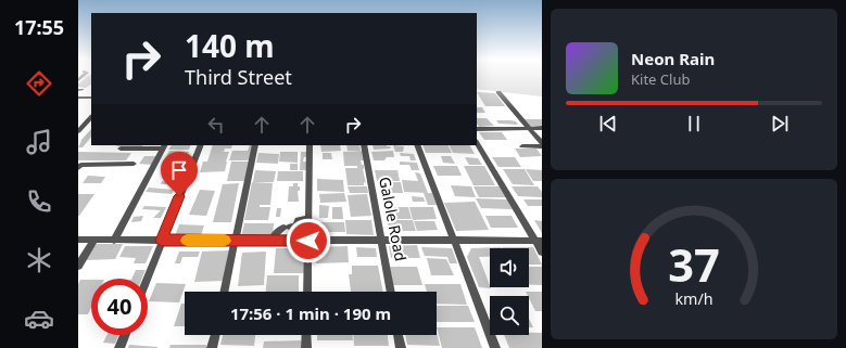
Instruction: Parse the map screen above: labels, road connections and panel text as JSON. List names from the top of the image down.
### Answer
{
  "streets": {
    "street": ["Galole Road"]
  },
  "page": {
    "tabs": "17:55",
    "turn": ["140 m", "Third Street"],
    "song": ["Neon Rain", "Kite Club"],
    "limit": "40",
    "trip": "17:56 · 1 min · 190 m",
    "gauge": ["37", "km/h"]
  }
}
